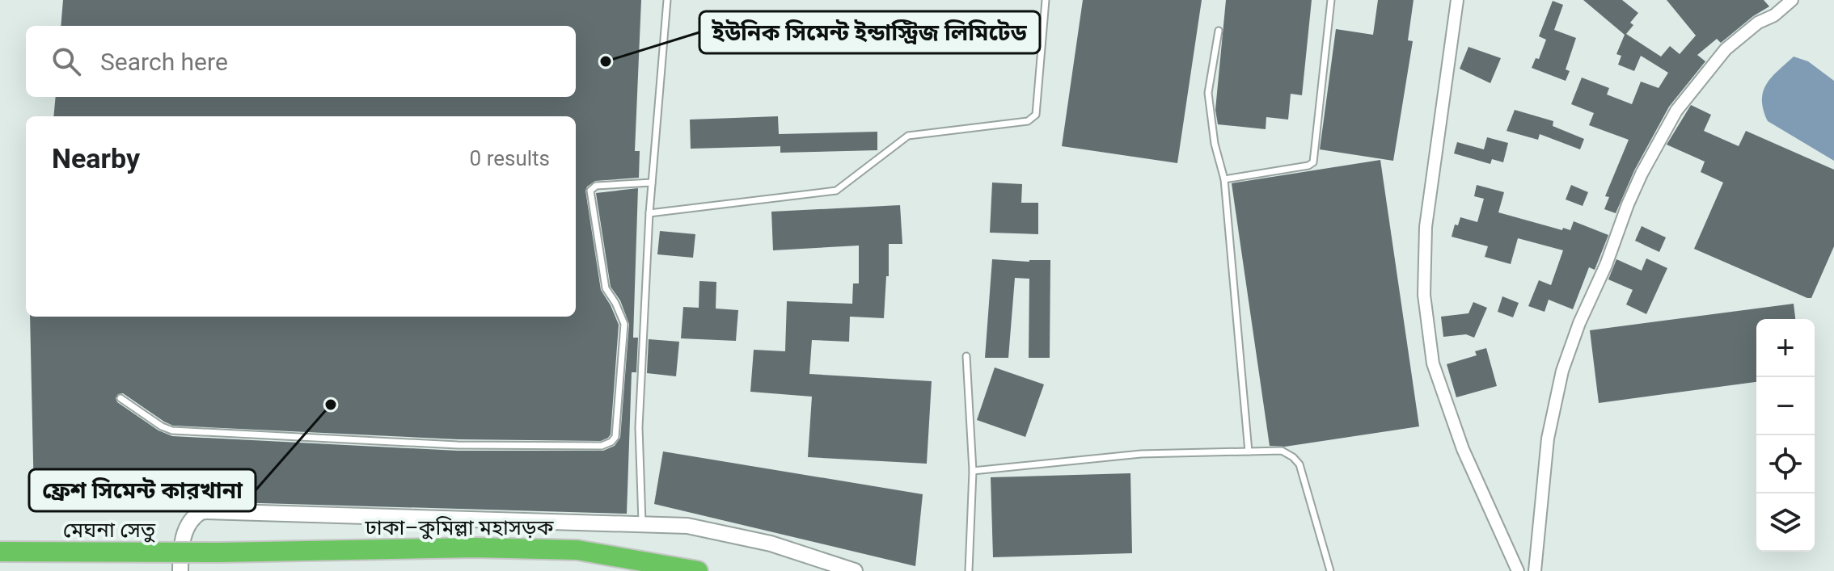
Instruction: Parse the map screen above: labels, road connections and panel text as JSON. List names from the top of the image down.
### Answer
{
  "streets": {
    "highway": ["ঢাকা–কুমিল্লা মহাসড়ক", "মেঘনা সেতু"]
  },
  "crossings": [
    ["ঢাকা–কুমিল্লা মহাসড়ক", "মেঘনা সেতু"]
  ],
  "places": ["ইউনিক সিমেন্ট ইন্ডাস্ট্রিজ লিমিটেড", "ফ্রেশ সিমেন্ট কারখানা"],
  "page": {
    "search": "Search here",
    "heading": ["Nearby", "0 results"],
    "map_buttons": ["+", "−"]
  }
}
